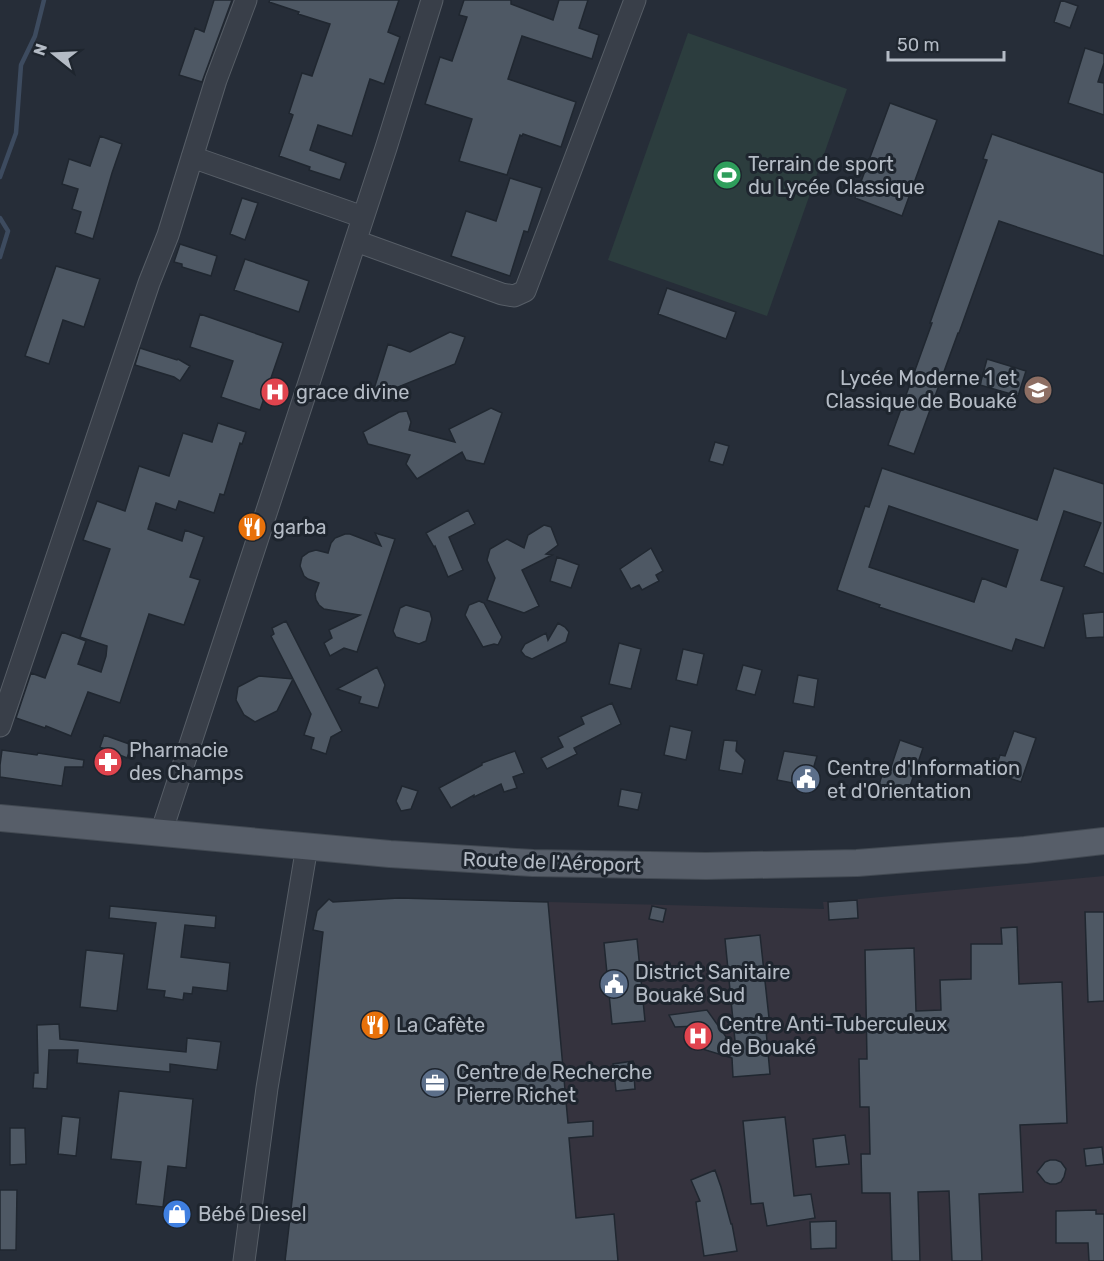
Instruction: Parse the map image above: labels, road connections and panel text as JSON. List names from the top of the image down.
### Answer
{
  "streets": {
    "main road": ["Route de l'Aéroport"]
  },
  "places": {
    "sports": ["Terrain de sport du Lycée Classique"],
    "school or university": ["Lycée Moderne 1 et Classique de Bouaké"],
    "hospital": ["grace divine", "Centre Anti-Tuberculeux de Bouaké"],
    "restaurant": ["garba", "La Cafète"],
    "pharmacy": ["Pharmacie des Champs"],
    "public building": ["Centre d'Information et d'Orientation", "District Sanitaire Bouaké Sud"],
    "office": ["Centre de Recherche Pierre Richet"],
    "shop": ["Bébé Diesel"]
  },
  "scale_bar": "50 m",
  "north": "left"
}
